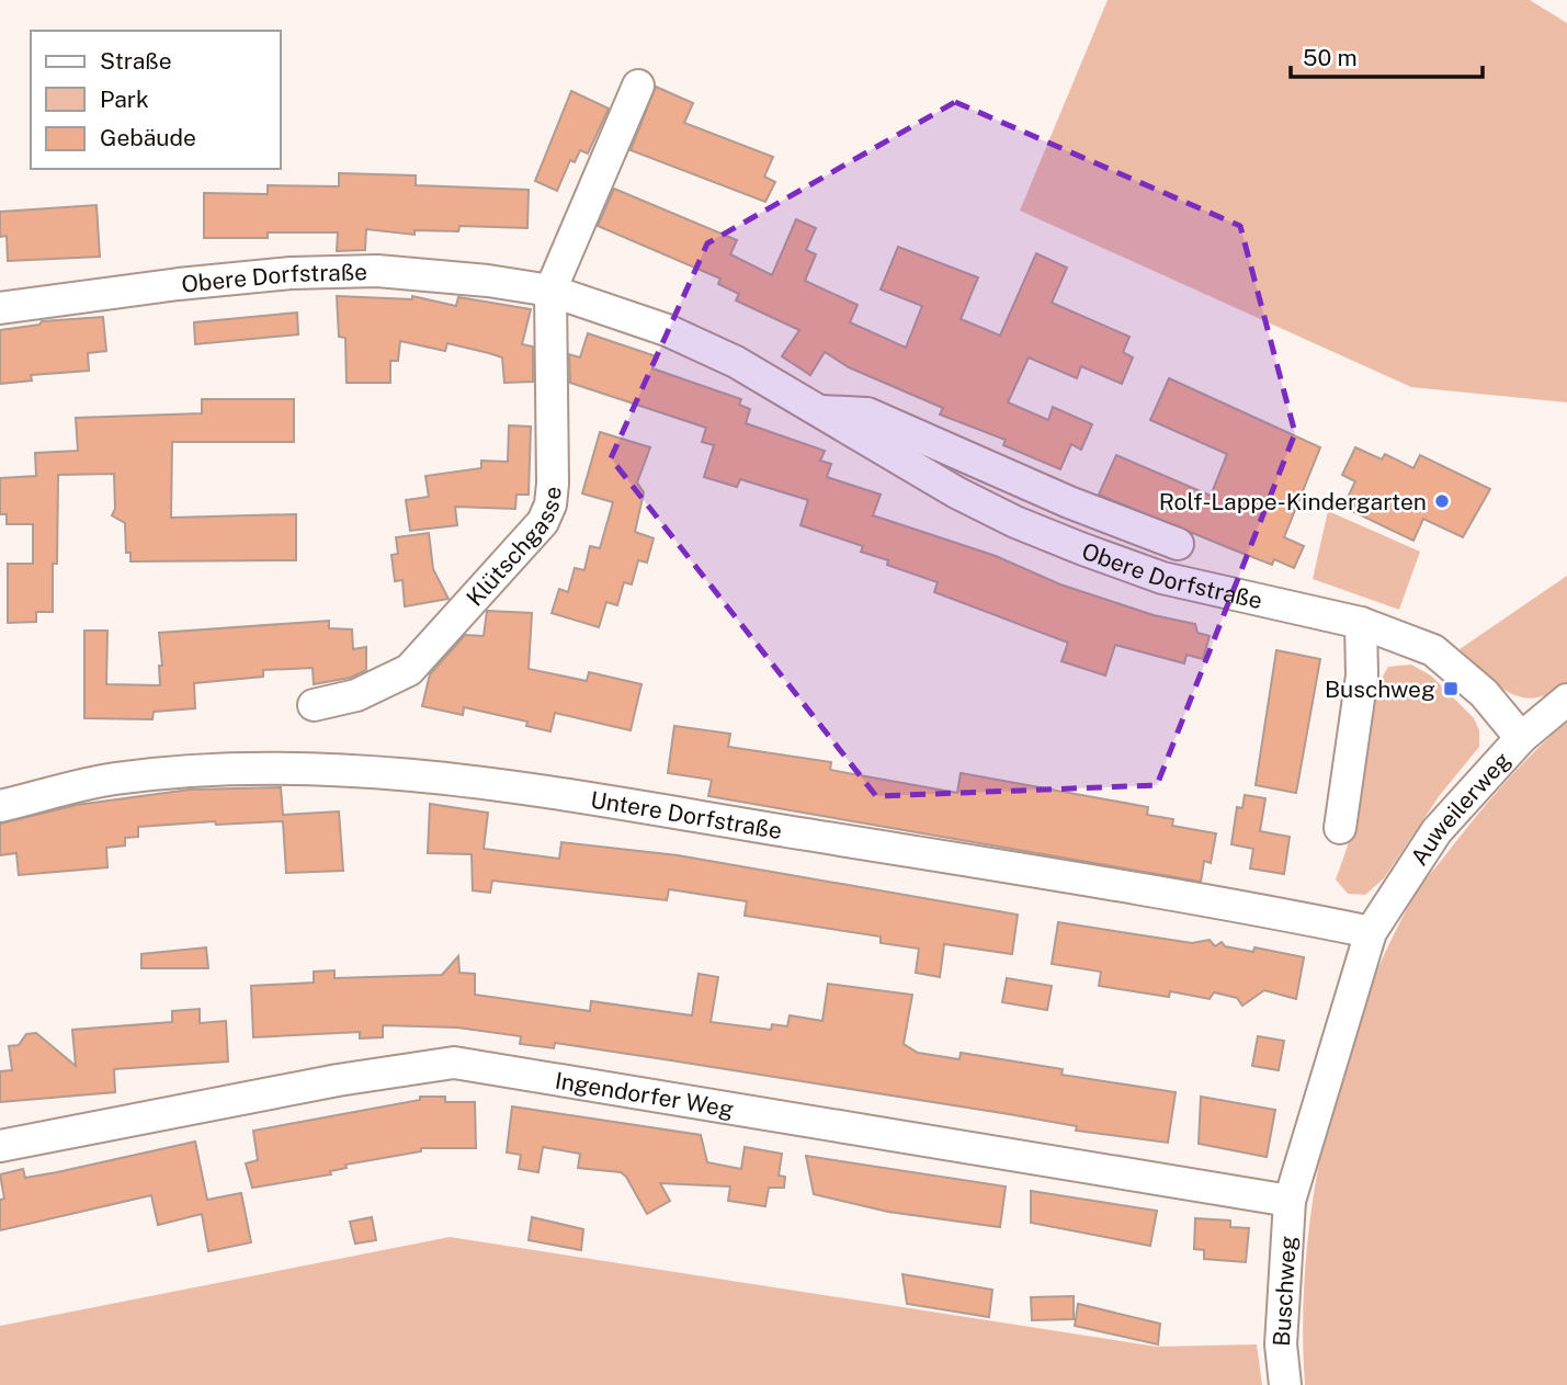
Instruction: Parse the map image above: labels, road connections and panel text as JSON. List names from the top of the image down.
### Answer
{
  "streets": {
    "street": [
      "Obere Dorfstraße",
      "Klütschgasse",
      "Auweilerweg",
      "Untere Dorfstraße",
      "Ingendorfer Weg",
      "Buschweg"
    ]
  },
  "crossings": [
    ["Obere Dorfstraße", "Klütschgasse"],
    ["Obere Dorfstraße", "Auweilerweg"],
    ["Auweilerweg", "Untere Dorfstraße"],
    ["Auweilerweg", "Buschweg"],
    ["Untere Dorfstraße", "Buschweg"],
    ["Ingendorfer Weg", "Buschweg"]
  ],
  "places": {
    "other": ["Rolf-Lappe-Kindergarten"],
    "transit": ["Buschweg"]
  },
  "legend": ["Straße", "Park", "Gebäude"],
  "scale_bar": "50 m"
}
